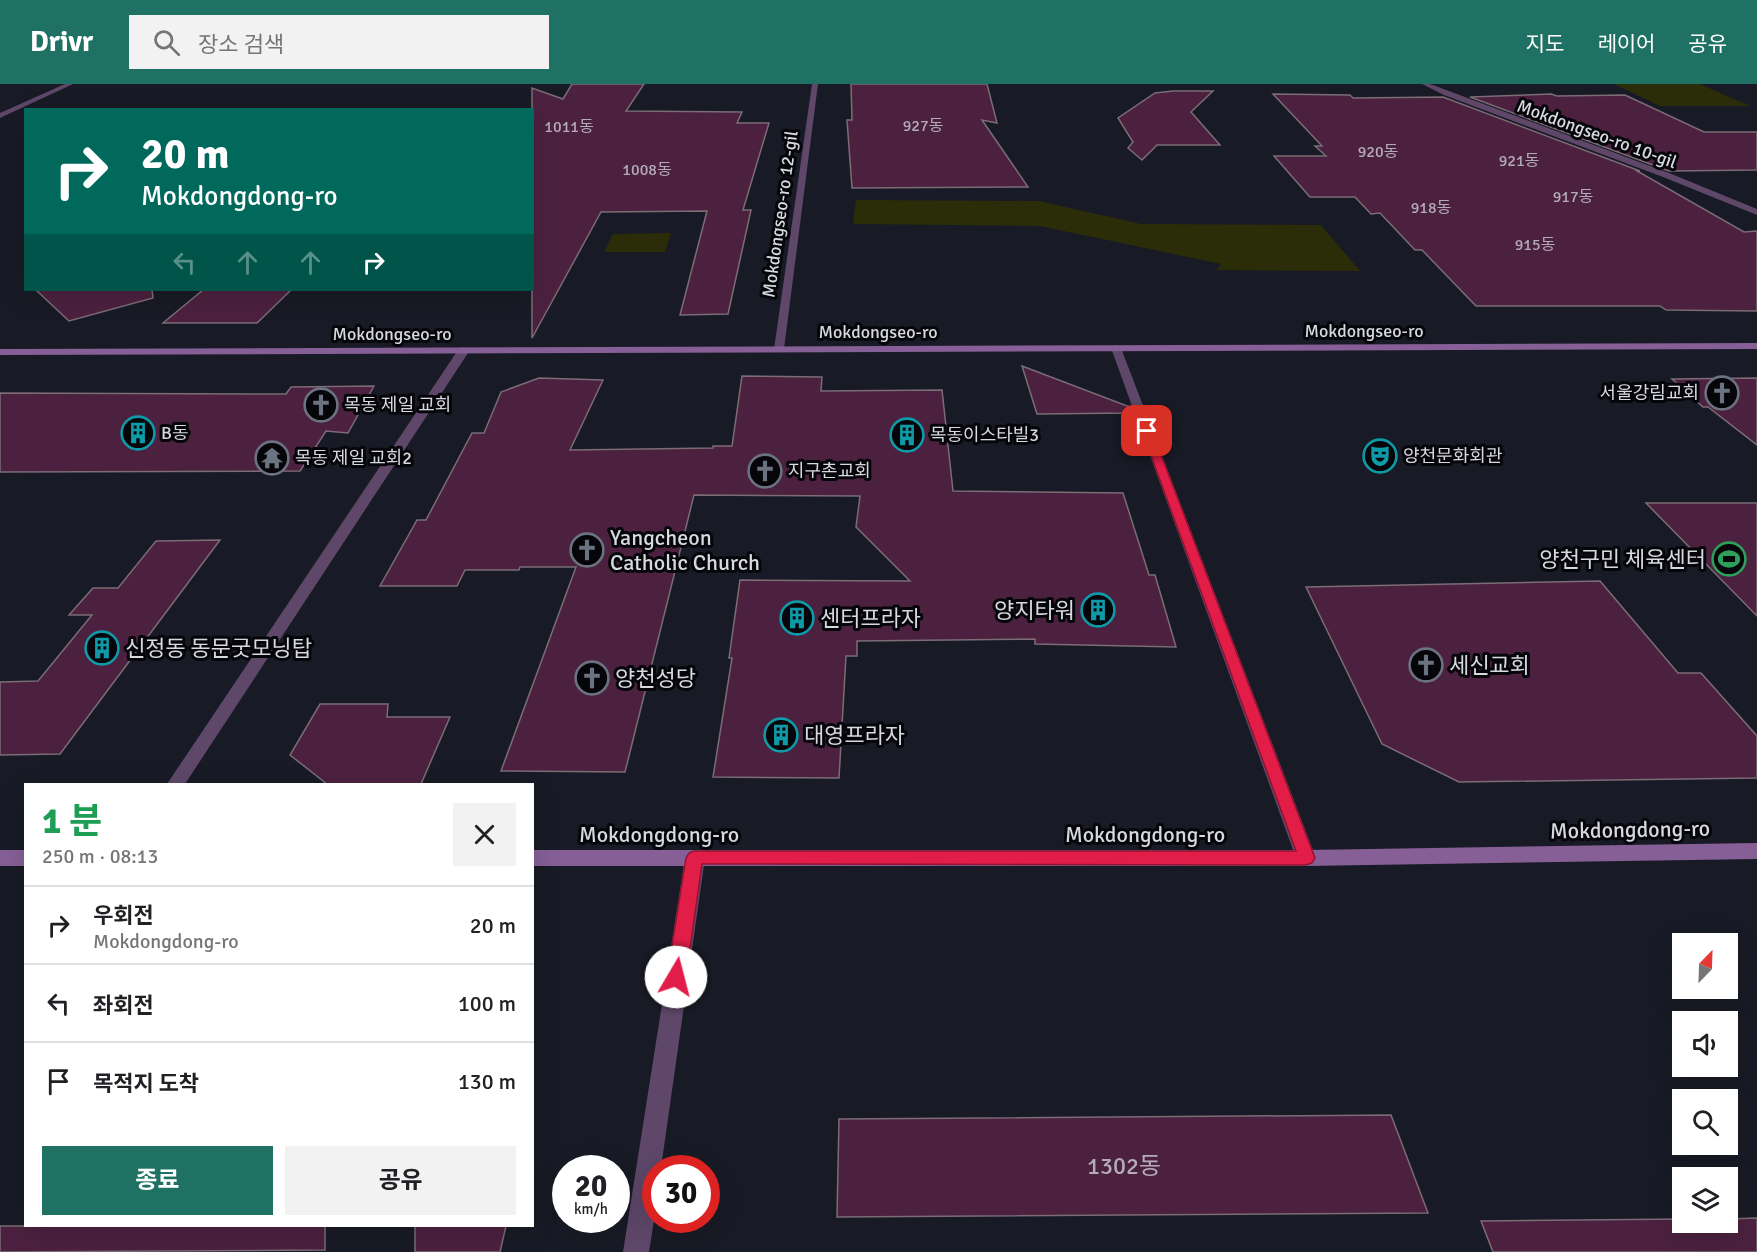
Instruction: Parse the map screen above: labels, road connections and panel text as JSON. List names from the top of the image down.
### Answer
{
  "streets": {
    "main road": ["Mokdongseo-ro", "Mokdongdong-ro"],
    "street": ["Mokdongseo-ro 10-gil", "Mokdongseo-ro 12-gil"]
  },
  "crossings": [
    ["Mokdongseo-ro 12-gil", "Mokdongseo-ro"]
  ],
  "places": {
    "church": [
      "서울강림교회",
      "목동 제일 교회",
      "지구촌교회",
      "Yangcheon Catholic Church",
      "세신교회",
      "양천성당"
    ],
    "building": [
      "B동",
      "목동이스타빌3",
      "양지타워",
      "센터프라자",
      "신정동 동문굿모닝탑",
      "대영프라자"
    ],
    "theatre": ["양천문화회관"],
    "temple": ["목동 제일 교회2"],
    "sports": ["양천구민 체육센터"]
  },
  "house_numbers": [
    "927동",
    "1011동",
    "920동",
    "921동",
    "1008동",
    "917동",
    "918동",
    "915동",
    "1302동"
  ],
  "north": "top right",
  "page": {
    "header": "Drivr",
    "search": "장소 검색",
    "nav": ["지도", "레이어", "공유"],
    "turn": ["20 m", "Mokdongdong-ro"],
    "heading": ["1 분", "250 m · 08:13"],
    "list": [
      {
        "name": "우회전",
        "note": "Mokdongdong-ro",
        "value": "20 m"
      },
      {
        "name": "좌회전",
        "value": "100 m"
      },
      {
        "name": "목적지 도착",
        "value": "130 m"
      }
    ],
    "buttons": ["종료", "공유"],
    "speed": "20 km/h",
    "limit": "30"
  }
}
